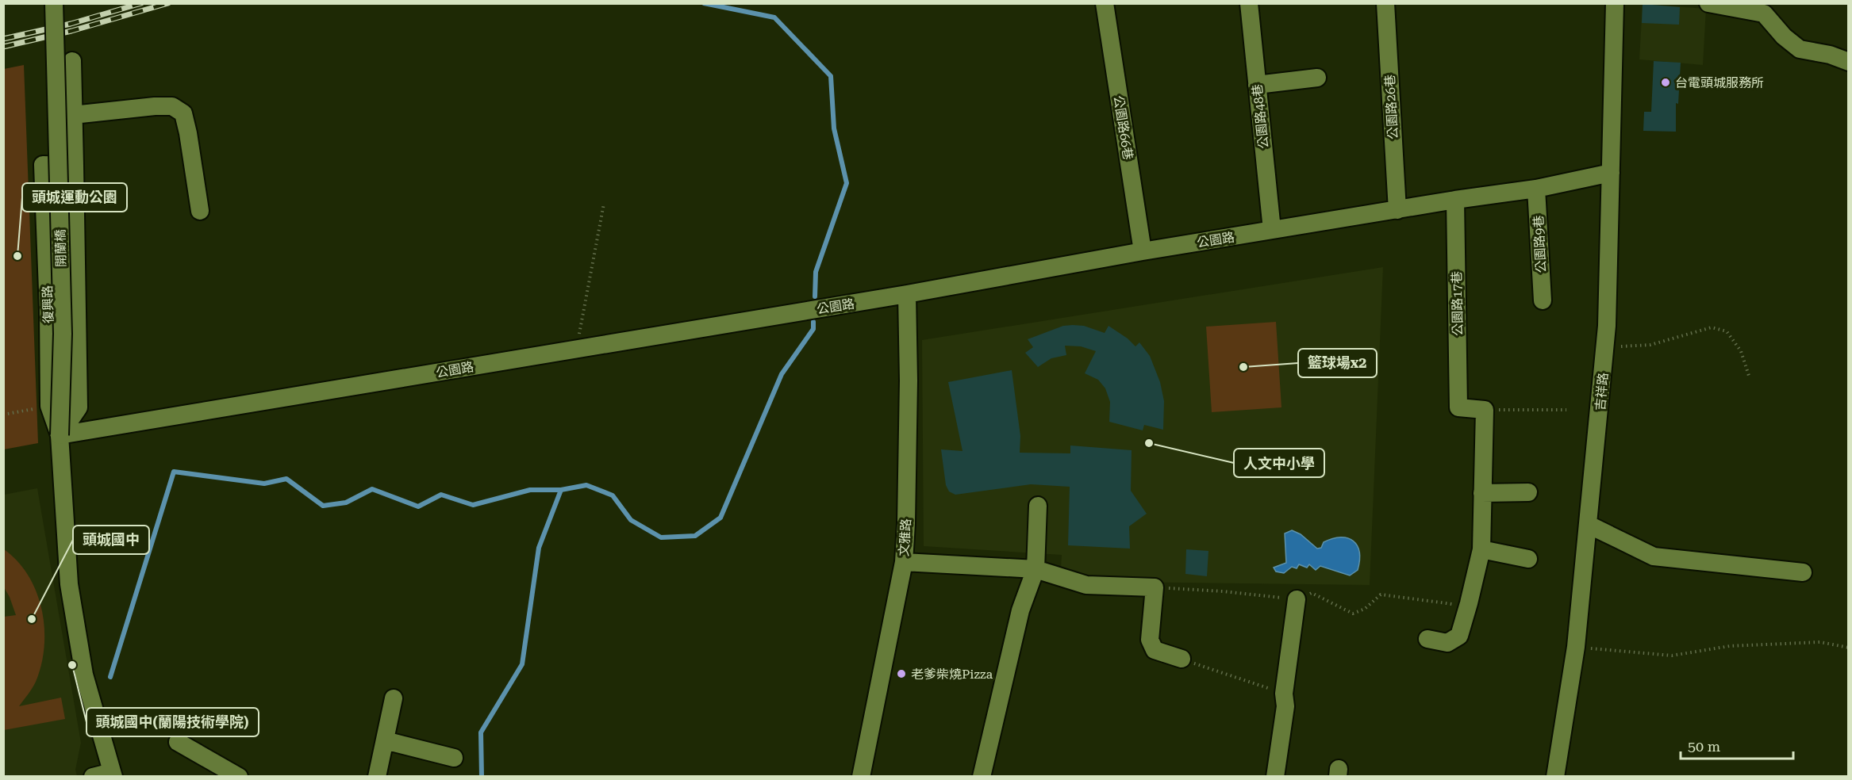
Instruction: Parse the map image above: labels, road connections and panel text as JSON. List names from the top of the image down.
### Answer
{
  "streets": {
    "street": [
      "公園路26巷",
      "公園路48巷",
      "公園路66巷",
      "公園路",
      "公園路9巷",
      "開蘭橋",
      "公園路17巷",
      "復興路",
      "吉祥路",
      "文雅路"
    ]
  },
  "crossings": [
    ["公園路26巷", "公園路"],
    ["公園路48巷", "公園路"],
    ["公園路66巷", "公園路"],
    ["公園路", "公園路9巷"],
    ["公園路", "開蘭橋"],
    ["公園路", "公園路17巷"],
    ["公園路", "復興路"],
    ["公園路", "吉祥路"],
    ["公園路", "文雅路"],
    ["開蘭橋", "復興路"]
  ],
  "places": [
    "台電頭城服務所",
    "頭城運動公園",
    "籃球場x2",
    "人文中小學",
    "頭城國中",
    "頭城國中(蘭陽技術學院)",
    "老爹柴燒Pizza"
  ],
  "scale_bar": "50 m"
}
